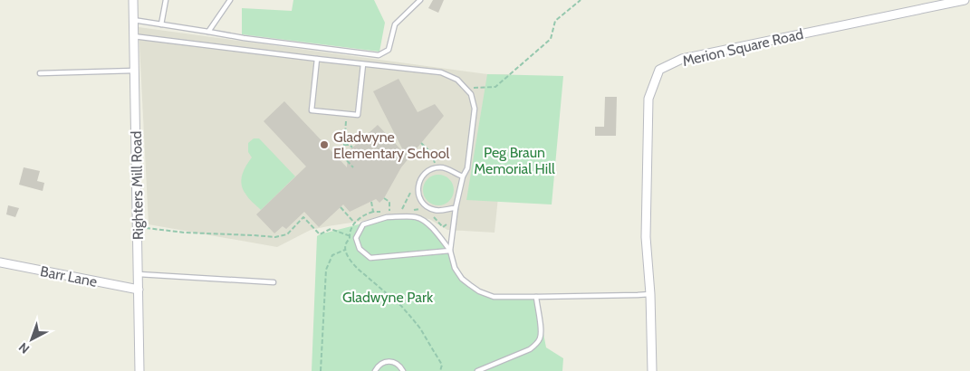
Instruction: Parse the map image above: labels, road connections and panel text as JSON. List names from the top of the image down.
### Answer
{
  "streets": {
    "street": ["Merion Square Road", "Righters Mill Road", "Barr Lane"]
  },
  "crossings": [
    ["Righters Mill Road", "Barr Lane"]
  ],
  "parks": ["Peg Braun Memorial Hill", "Gladwyne Park"],
  "places": ["Gladwyne Elementary School"],
  "north": "bottom left"
}
